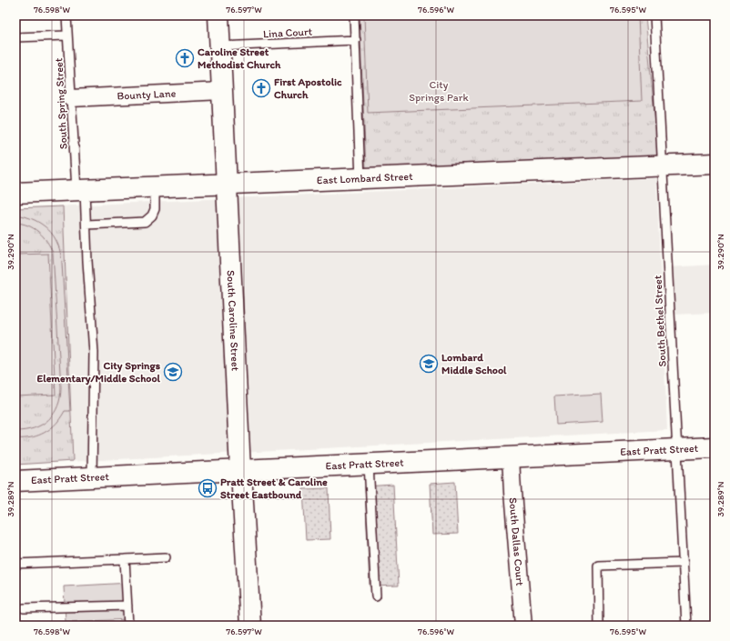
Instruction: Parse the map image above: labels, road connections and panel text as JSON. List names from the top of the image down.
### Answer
{
  "streets": {
    "main road": ["East Lombard Street", "South Caroline Street", "East Pratt Street"],
    "street": ["Bounty Lane", "South Dallas Court"],
    "lane": ["Lina Court", "South Spring Street", "South Bethel Street"]
  },
  "crossings": [
    ["Lina Court", "South Caroline Street"],
    ["Bounty Lane", "South Spring Street"],
    ["Bounty Lane", "South Caroline Street"],
    ["South Spring Street", "East Lombard Street"],
    ["South Spring Street", "East Pratt Street"],
    ["East Lombard Street", "South Caroline Street"],
    ["East Lombard Street", "South Bethel Street"],
    ["South Caroline Street", "East Pratt Street"],
    ["South Bethel Street", "East Pratt Street"],
    ["East Pratt Street", "South Dallas Court"]
  ],
  "parks": ["City Springs Park"],
  "places": {
    "church": ["Caroline Street Methodist Church", "First Apostolic Church"],
    "school or university": ["Lombard Middle School", "City Springs Elementary/Middle School"],
    "bus stop": ["Pratt Street & Caroline Street Eastbound"]
  },
  "coordinates": [
    "76.598°W",
    "76.597°W",
    "76.596°W",
    "76.595°W",
    "39.290°N",
    "39.289°N"
  ]
}
